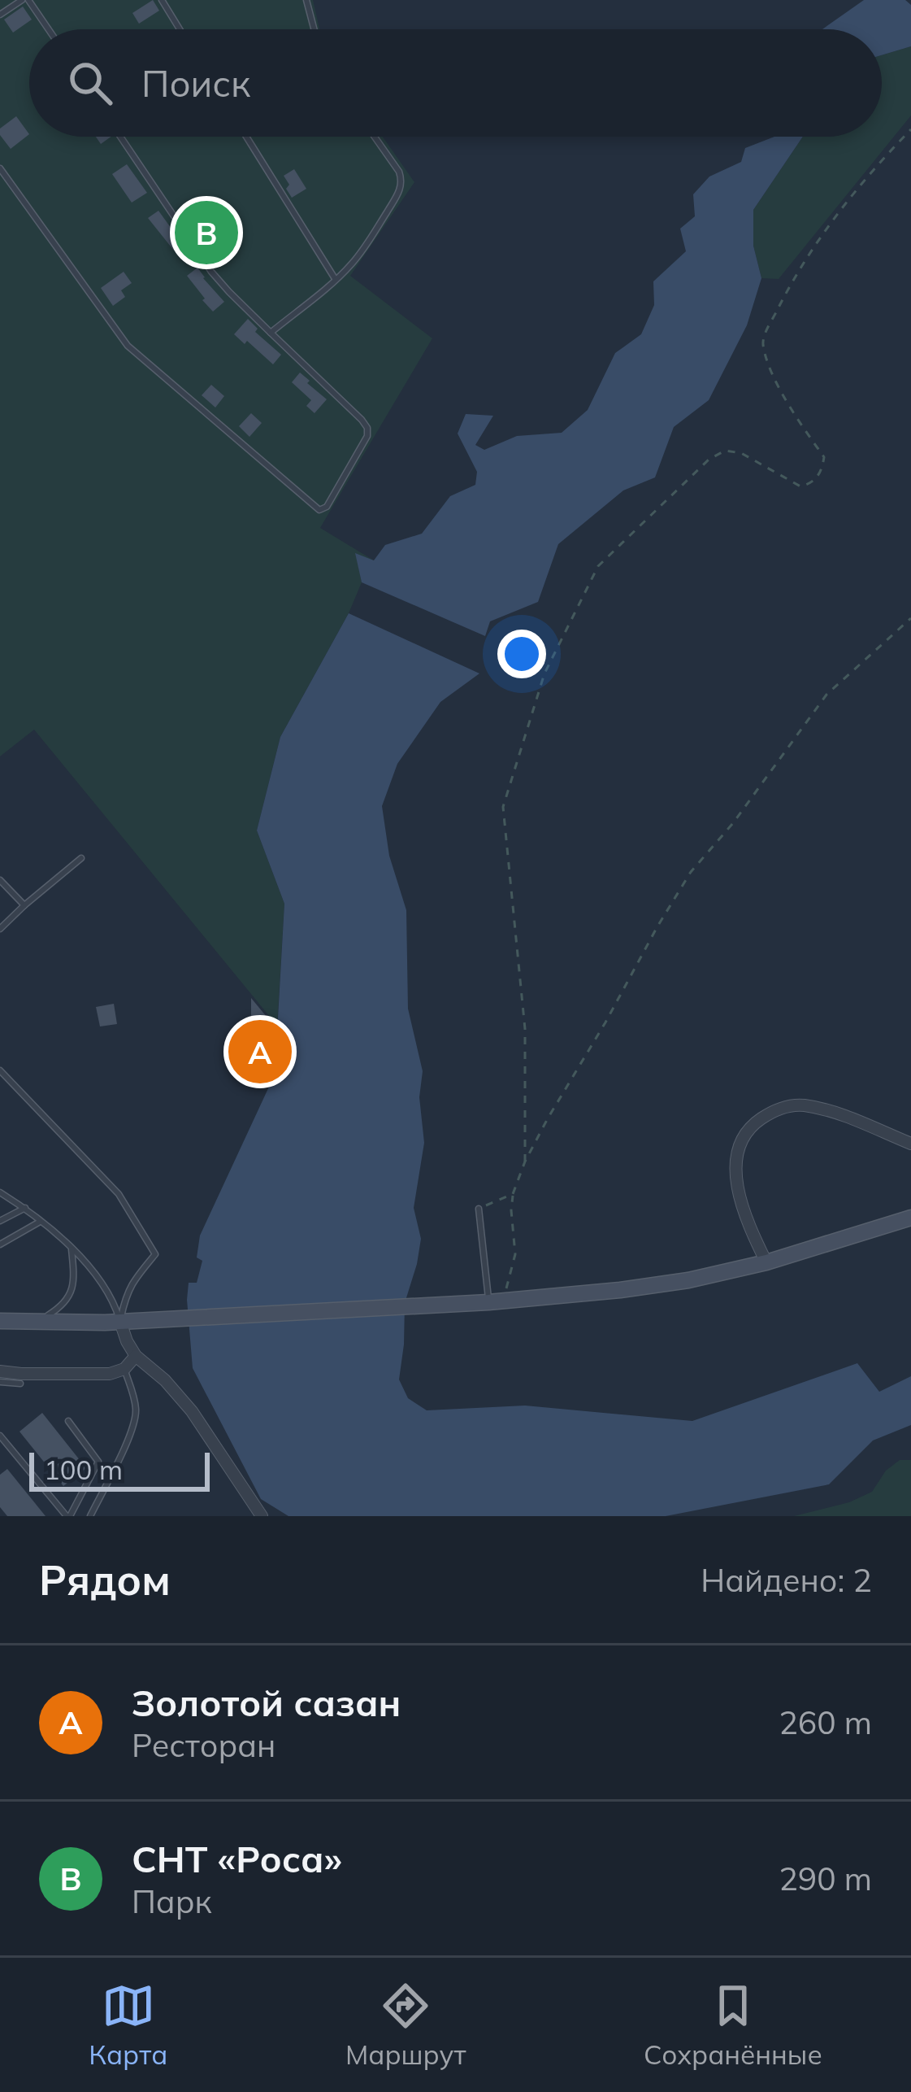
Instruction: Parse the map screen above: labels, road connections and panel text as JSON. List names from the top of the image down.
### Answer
{
  "scale_bar": "100 m",
  "page": {
    "search": "Поиск",
    "pins": ["B", "A"],
    "scale": "100 m",
    "heading": ["Рядом", "Найдено: 2"],
    "list": [
      {
        "mark": "A",
        "name": "Золотой сазан",
        "note": "Ресторан",
        "value": "260 m"
      },
      {
        "mark": "B",
        "name": "СНТ «Роса»",
        "note": "Парк",
        "value": "290 m"
      }
    ],
    "nav": ["Карта", "Маршрут", "Сохранённые"]
  }
}
